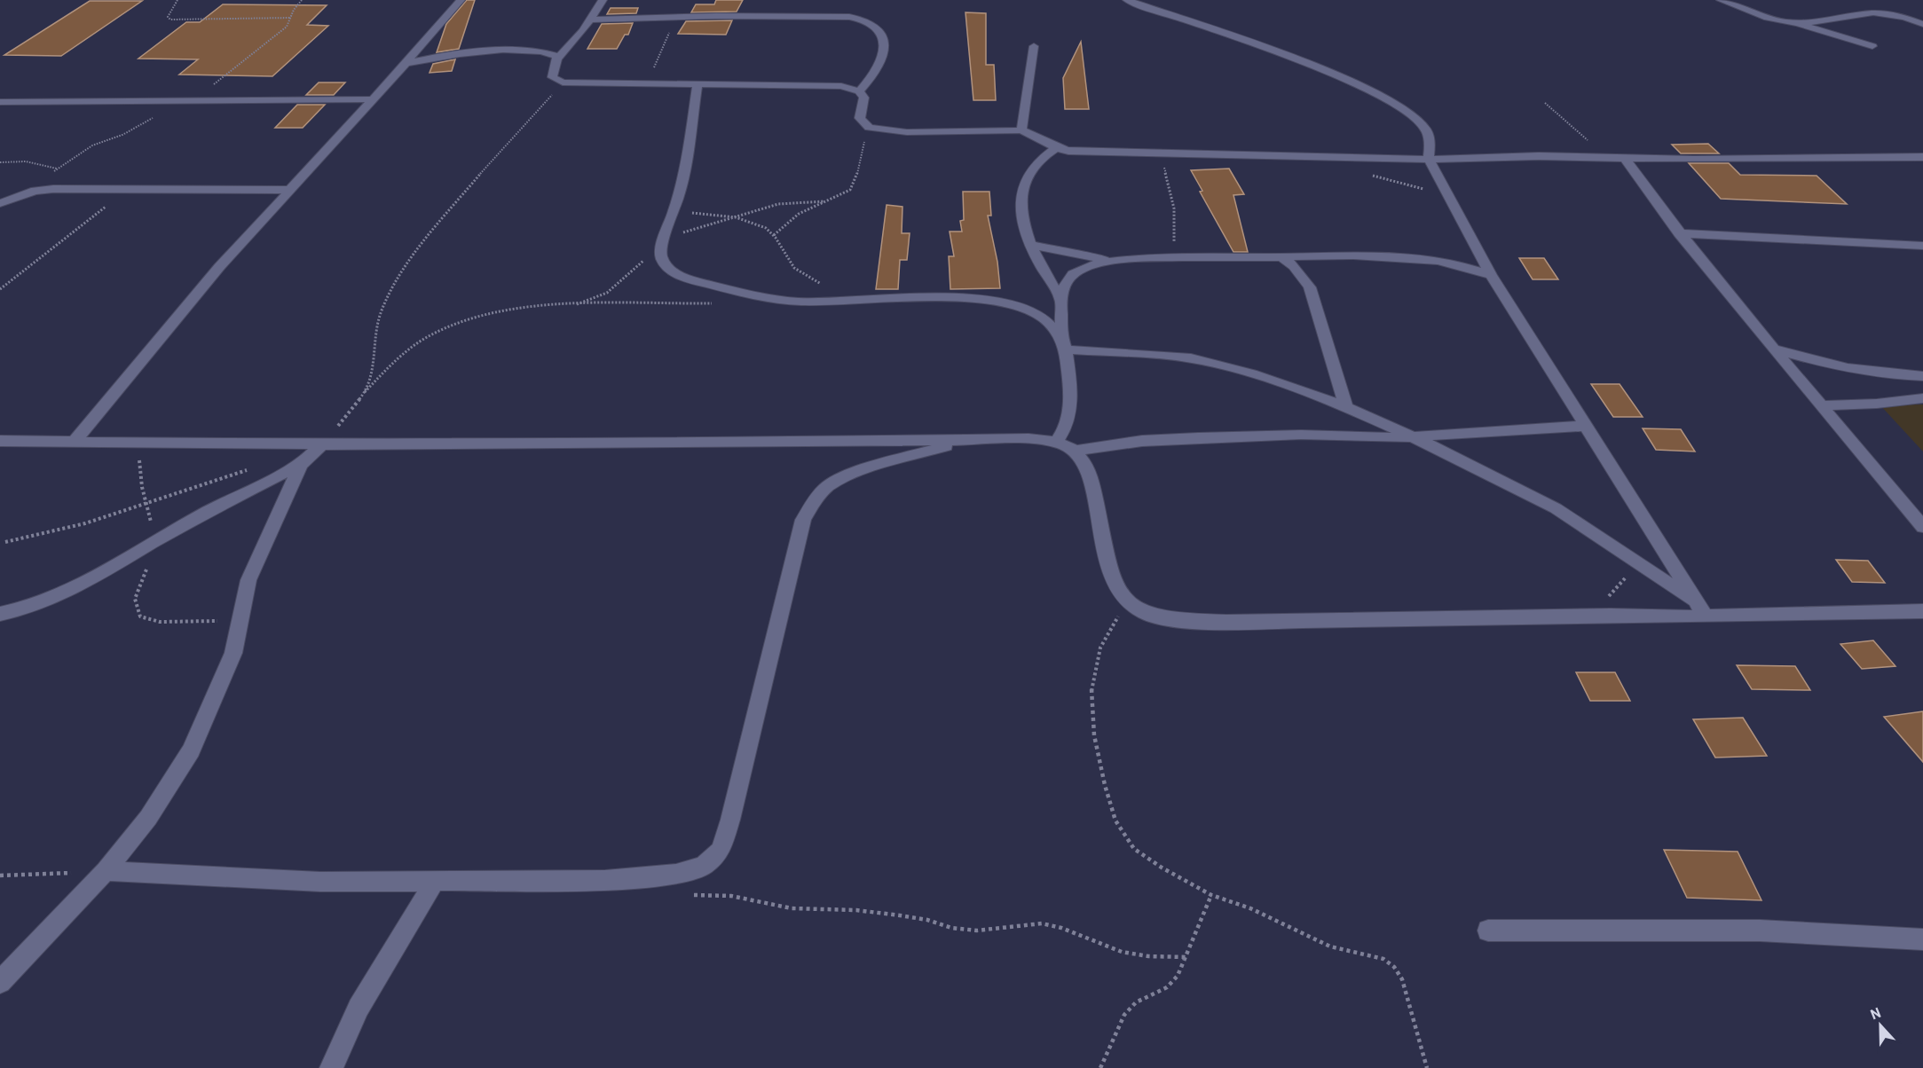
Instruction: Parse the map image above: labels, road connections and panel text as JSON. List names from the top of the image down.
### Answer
{
  "north": "top"
}
